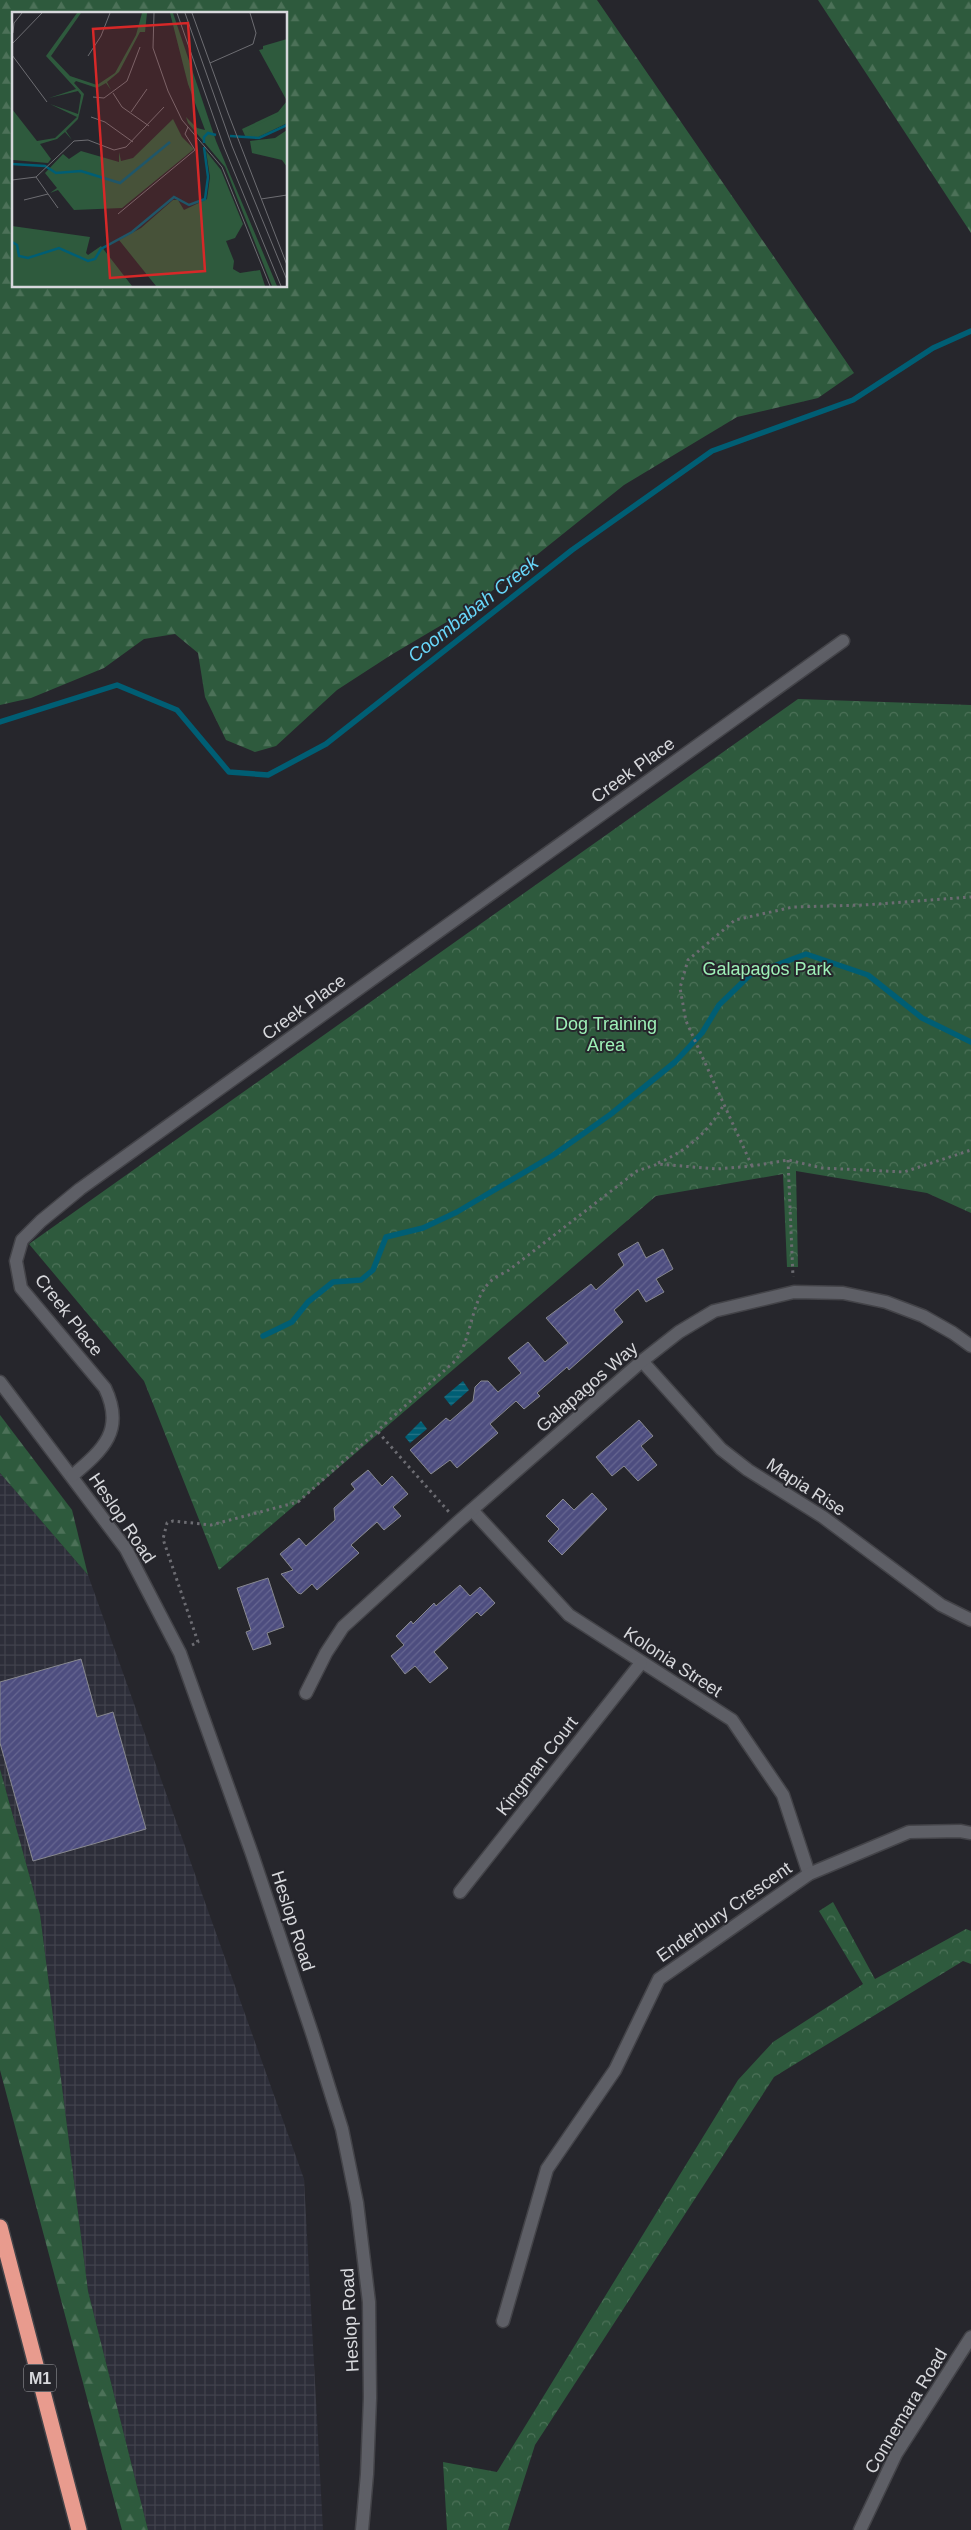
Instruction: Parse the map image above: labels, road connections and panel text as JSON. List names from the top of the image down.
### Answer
{
  "streets": {
    "highway": ["M1"],
    "street": [
      "Creek Place",
      "Galapagos Way",
      "Mapia Rise",
      "Heslop Road",
      "Kolonia Street",
      "Kingman Court",
      "Enderbury Crescent",
      "Connemara Road"
    ]
  },
  "crossings": [
    ["Creek Place", "Heslop Road"],
    ["Galapagos Way", "Mapia Rise"],
    ["Galapagos Way", "Kolonia Street"],
    ["Kolonia Street", "Kingman Court"],
    ["Kolonia Street", "Enderbury Crescent"]
  ],
  "water": ["Coombabah Creek"],
  "parks": ["Galapagos Park", "Dog Training Area"]
}
